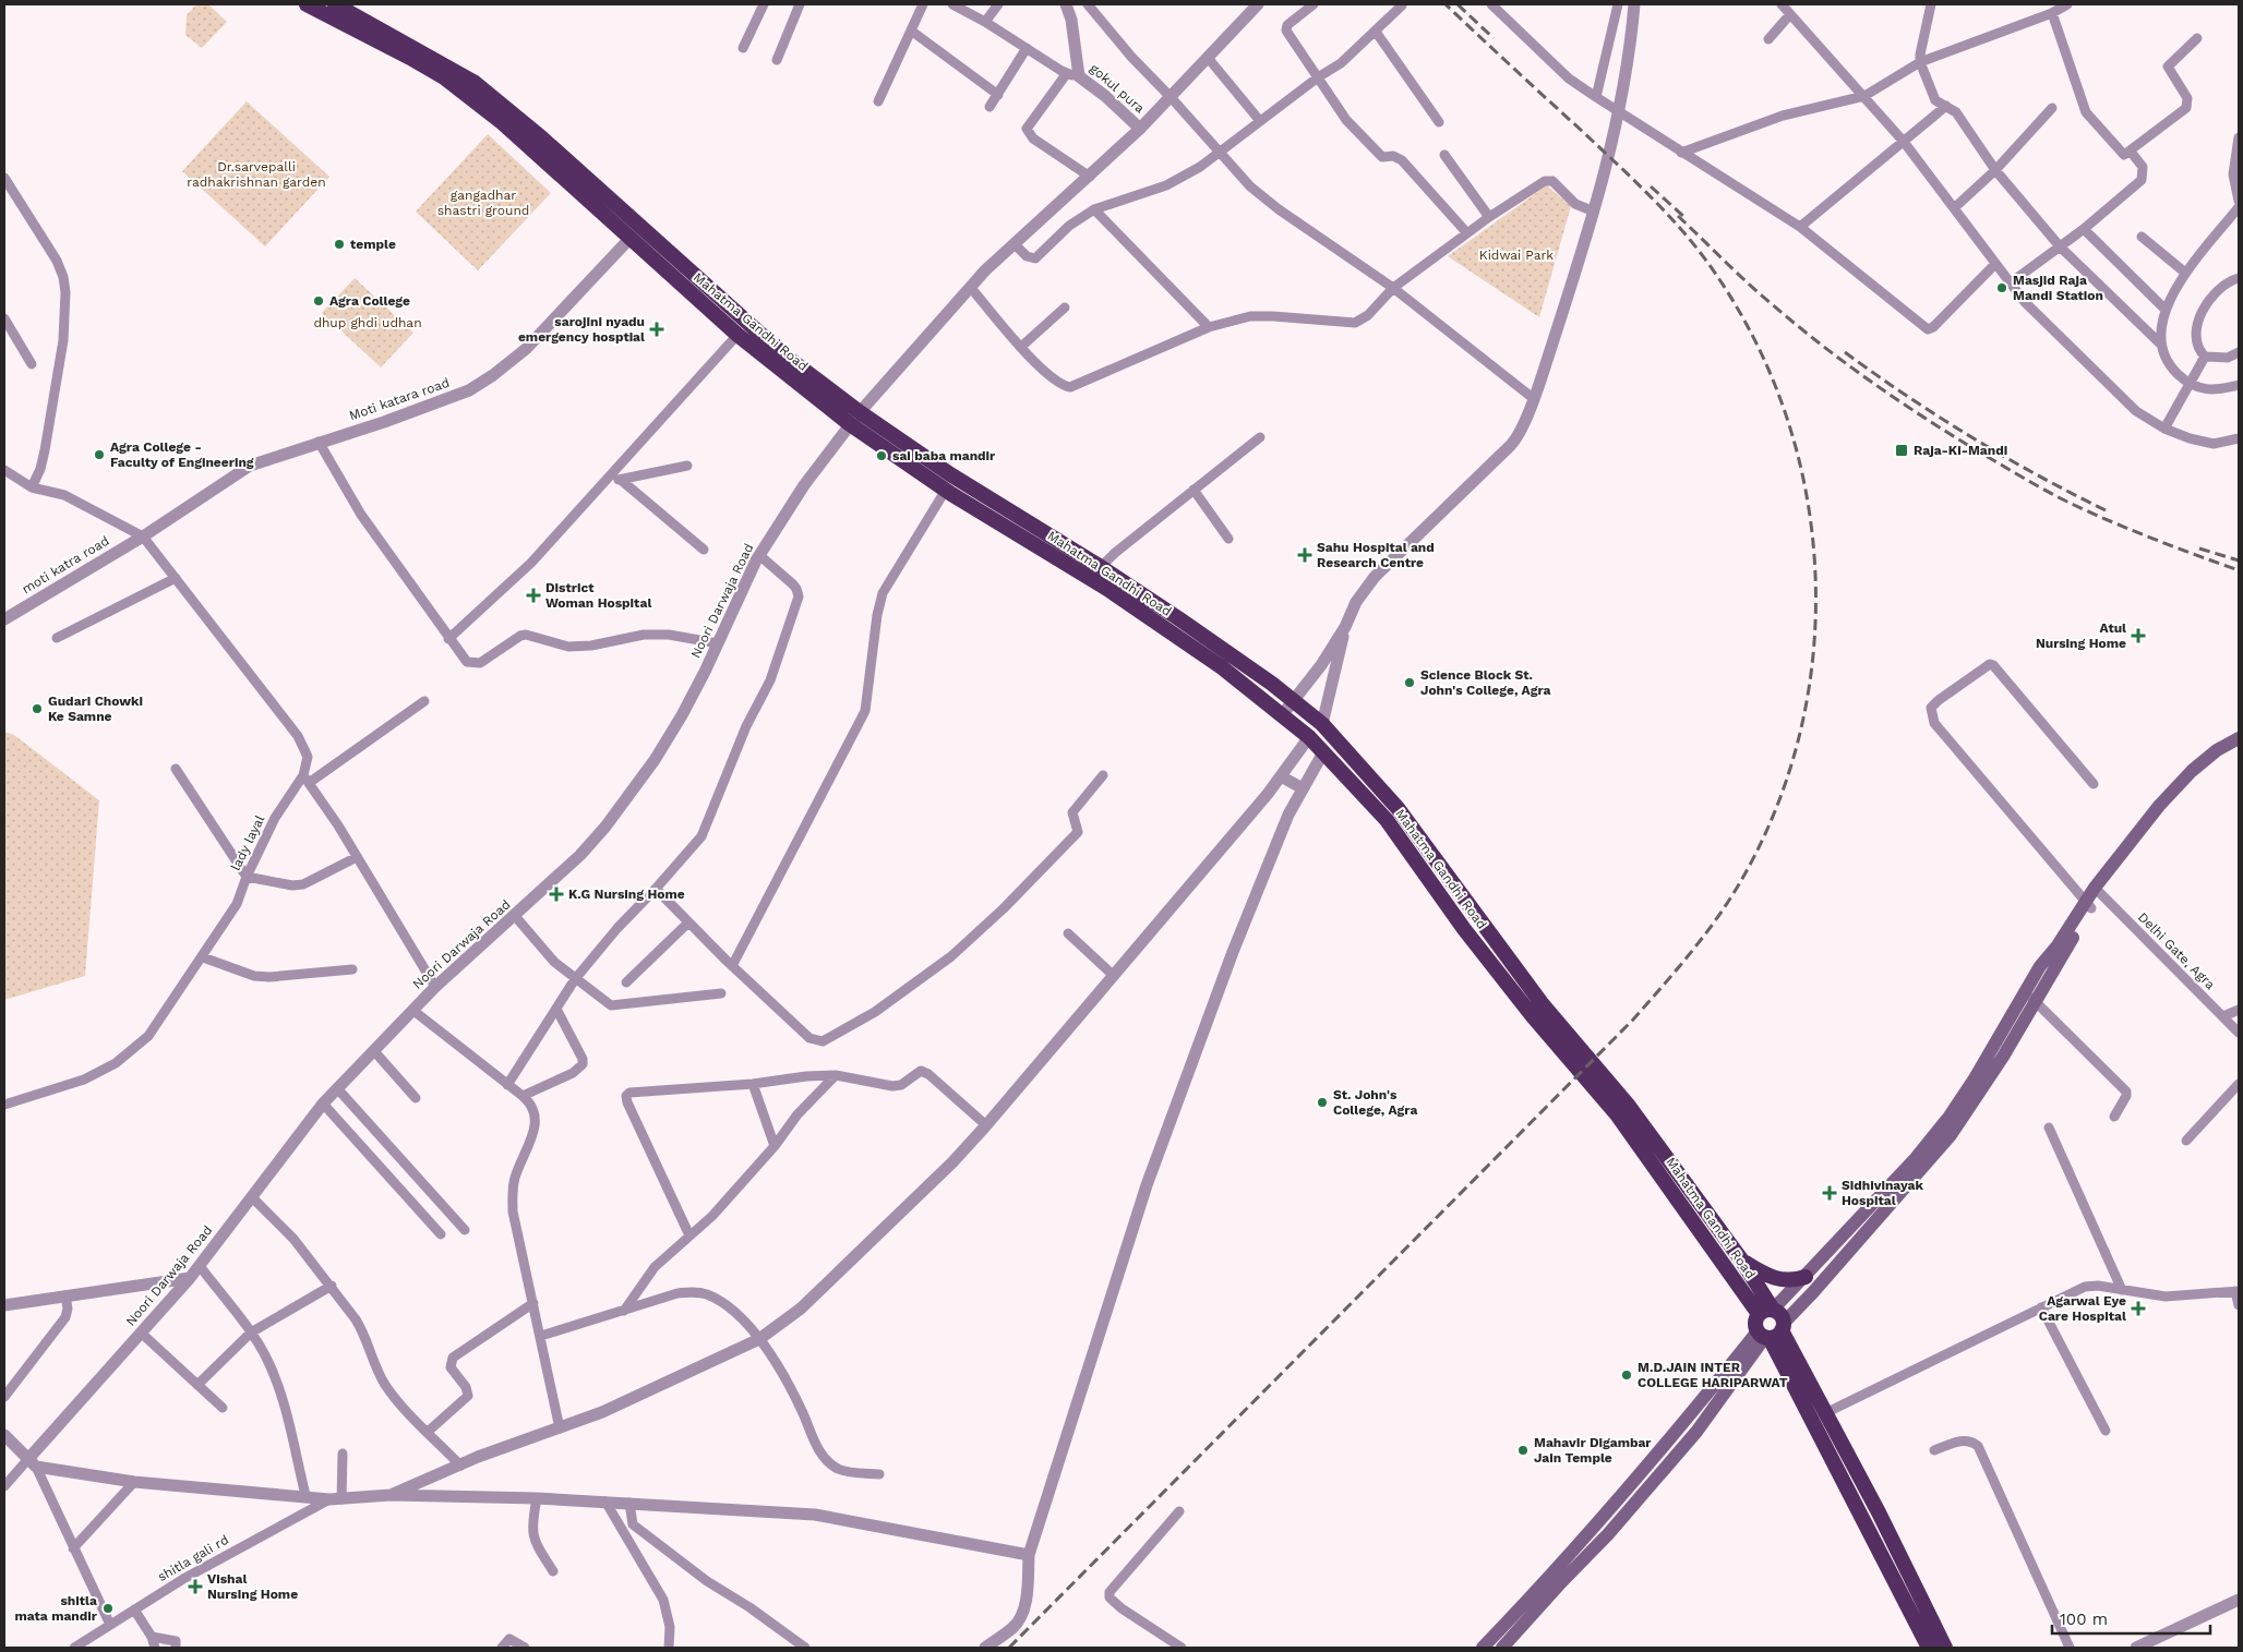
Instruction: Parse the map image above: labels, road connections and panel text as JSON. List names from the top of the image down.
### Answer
{
  "streets": {
    "highway": ["Mahatma Gandhi Road"],
    "street": [
      "gokul pura",
      "Moti katara road",
      "moti katra road",
      "Noori Darwaja Road",
      "lady layal",
      "Delhi Gate, Agra",
      "shitla gali rd"
    ]
  },
  "crossings": [
    ["gokul pura", "Noori Darwaja Road"],
    ["Mahatma Gandhi Road", "Moti katara road"],
    ["Mahatma Gandhi Road", "Noori Darwaja Road"],
    ["Moti katara road", "moti katra road"]
  ],
  "parks": [
    "Dr.sarvepalli radhakrishnan garden",
    "gangadhar shastri ground",
    "Kidwai Park",
    "dhup ghdi udhan"
  ],
  "places": {
    "other": [
      "temple",
      "Masjid Raja Mandi Station",
      "Agra College",
      "Agra College - Faculty of Engineering",
      "sai baba mandir",
      "Science Block St. John's College, Agra",
      "Gudari Chowki Ke Samne",
      "St. John's College, Agra",
      "M.D.JAIN INTER COLLEGE HARIPARWAT",
      "MahavIr Digambar Jain Temple",
      "shitla mata mandir"
    ],
    "health": [
      "sarojini nyadu emergency hosptial",
      "Sahu Hospital and Research Centre",
      "District Woman Hospital",
      "Atul Nursing Home",
      "K.G Nursing Home",
      "Sidhivinayak Hospital",
      "Agarwal Eye Care Hospital",
      "Vishal Nursing Home"
    ],
    "transit": ["Raja-Ki-Mandi"]
  },
  "scale_bar": "100 m"
}
